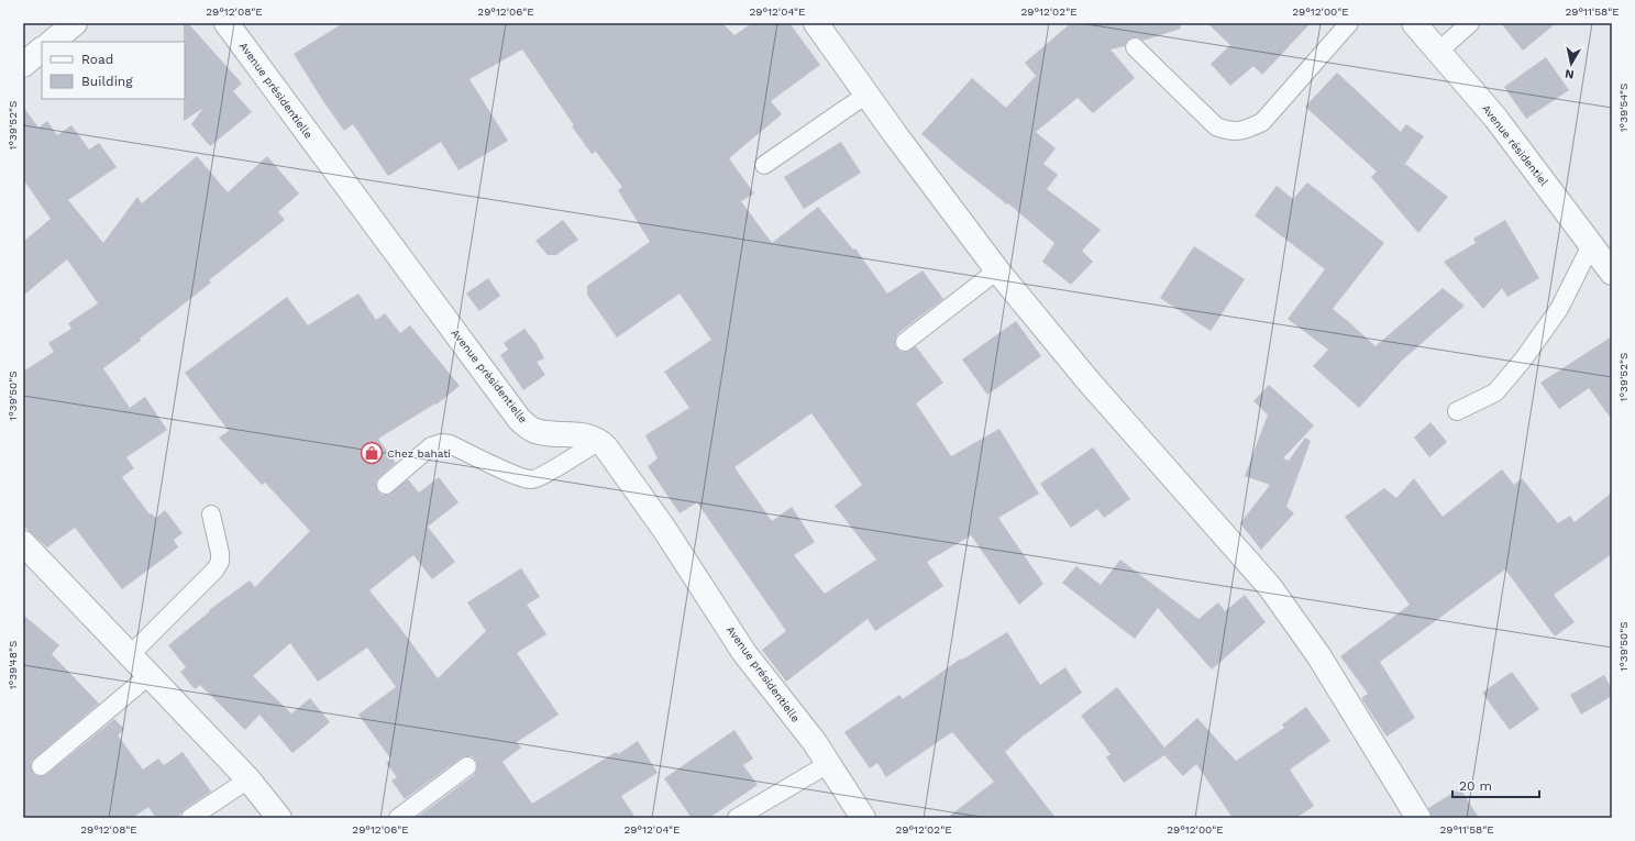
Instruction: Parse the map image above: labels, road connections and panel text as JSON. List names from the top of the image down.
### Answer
{
  "streets": {
    "street": ["Avenue présidentielle", "Avenue résidentiel"]
  },
  "places": {
    "shop": ["Chez bahati"]
  },
  "legend": ["Road", "Building"],
  "scale_bar": "20 m",
  "north": "bottom",
  "coordinates": [
    "29°12'08\"E",
    "29°12'06\"E",
    "29°12'04\"E",
    "29°12'02\"E",
    "29°12'00\"E",
    "29°11'58\"E",
    "1°39'54\"S",
    "1°39'52\"S",
    "1°39'50\"S",
    "1°39'48\"S"
  ]
}
